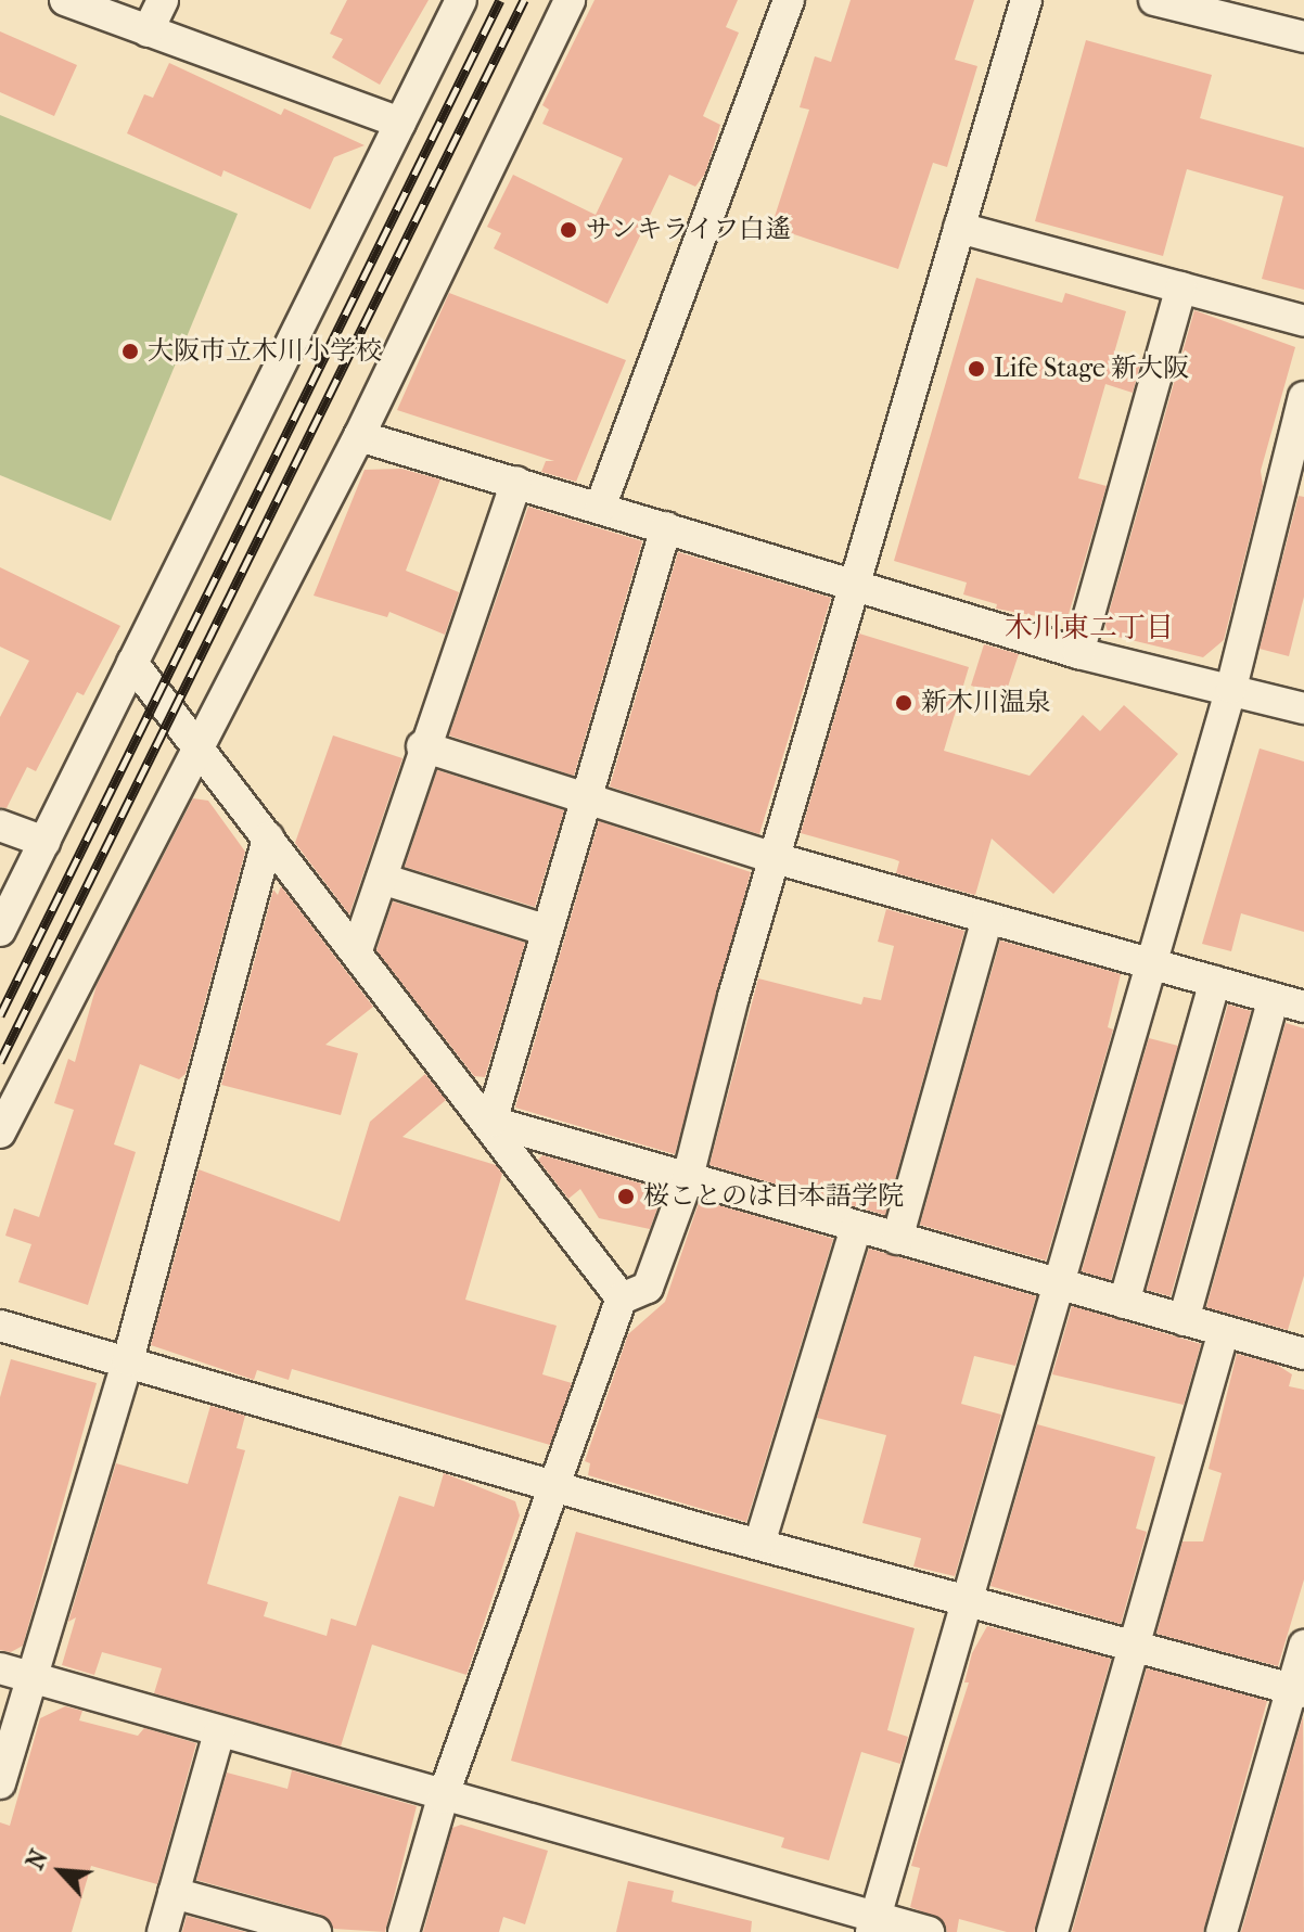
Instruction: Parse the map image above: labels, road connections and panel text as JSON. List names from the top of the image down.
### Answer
{
  "districts": ["木川東二丁目"],
  "places": [
    "サンキライフ白遙",
    "大阪市立木川小学校",
    "Life Stage 新大阪",
    "新木川温泉",
    "桜ことのは日本語学院"
  ],
  "north": "top left"
}
